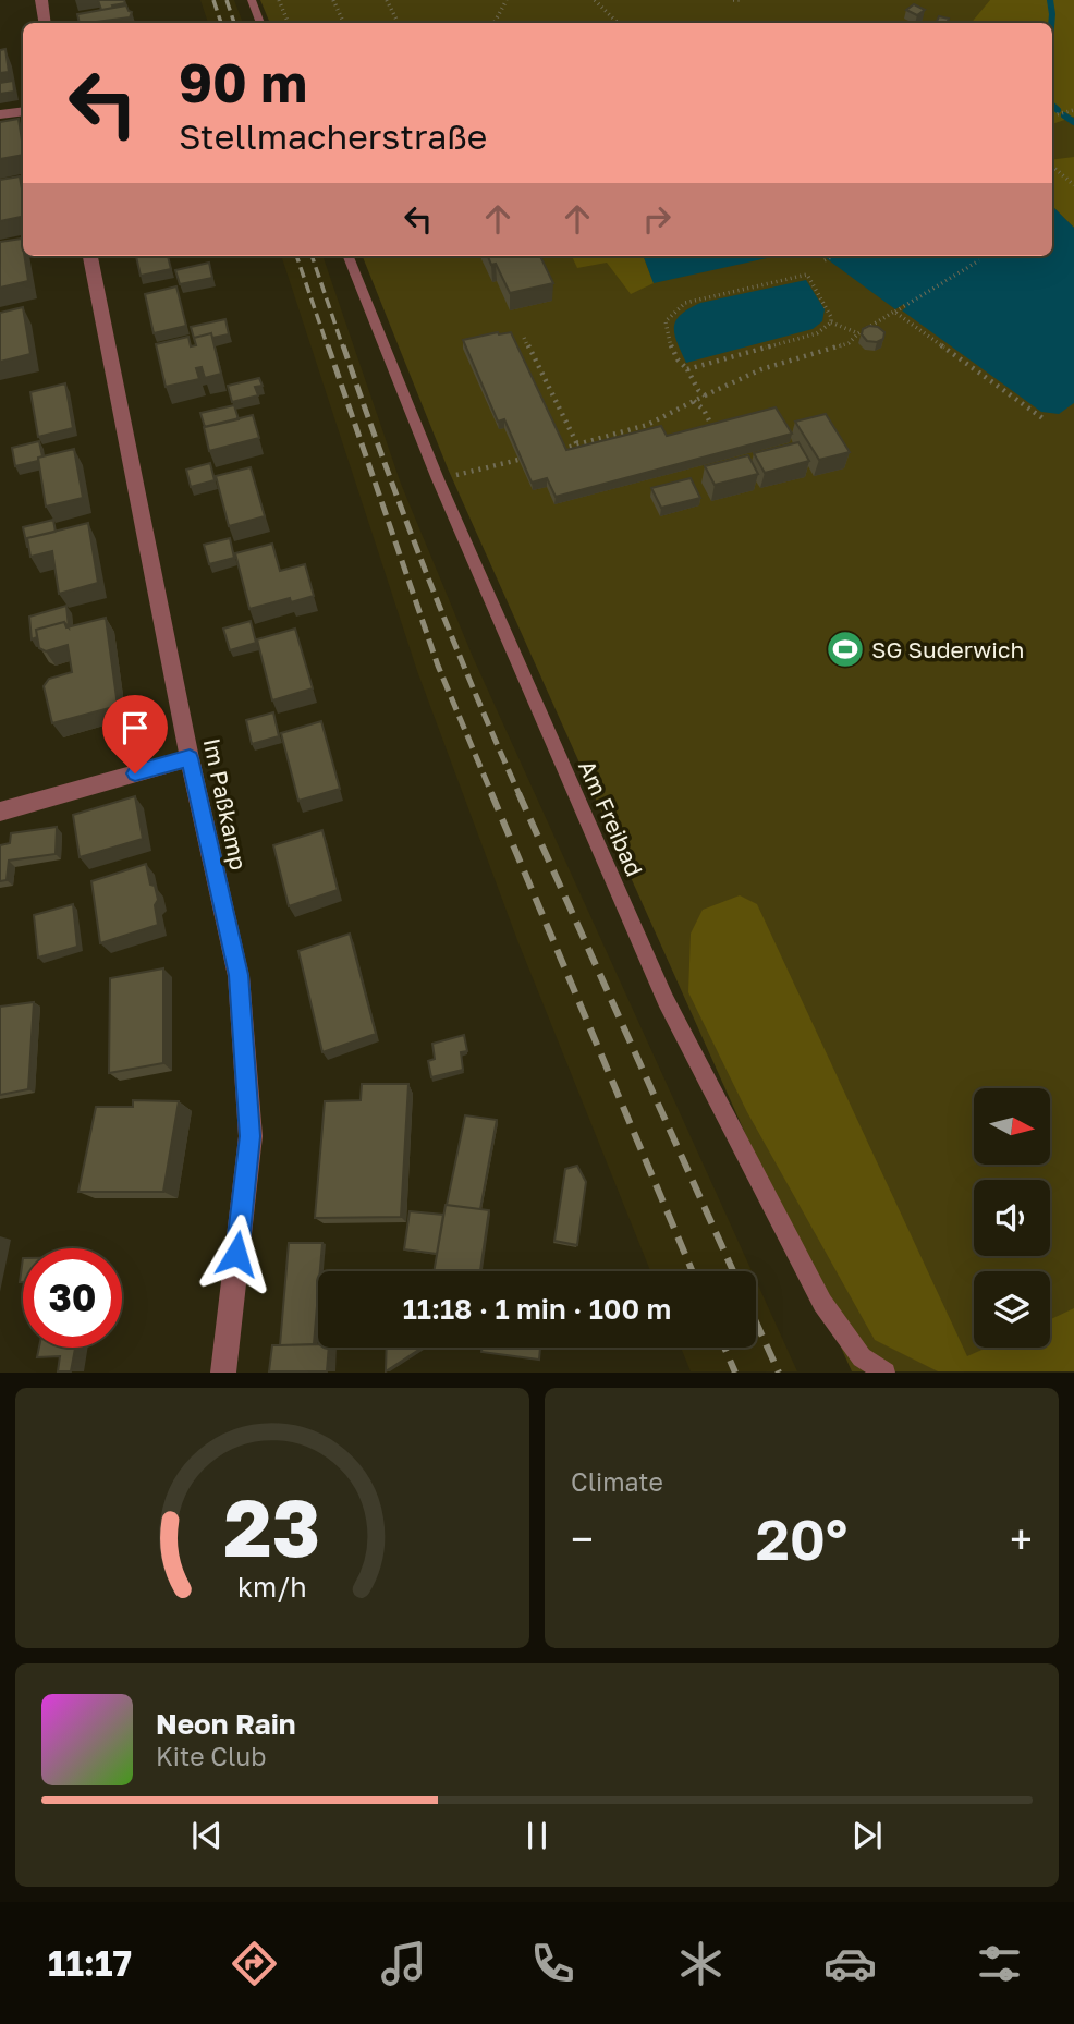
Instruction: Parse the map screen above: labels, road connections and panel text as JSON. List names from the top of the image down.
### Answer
{
  "streets": {
    "street": ["Im Paßkamp"],
    "lane": ["Am Freibad"]
  },
  "places": {
    "sports": ["SG Suderwich"]
  },
  "north": "right",
  "page": {
    "turn": ["90 m", "Stellmacherstraße"],
    "limit": "30",
    "trip": "11:18 · 1 min · 100 m",
    "tile": "Climate",
    "heat": ["−", "20°", "+"],
    "song": ["Neon Rain", "Kite Club"],
    "tabs": "11:17",
    "gauge": ["23", "km/h"]
  }
}
